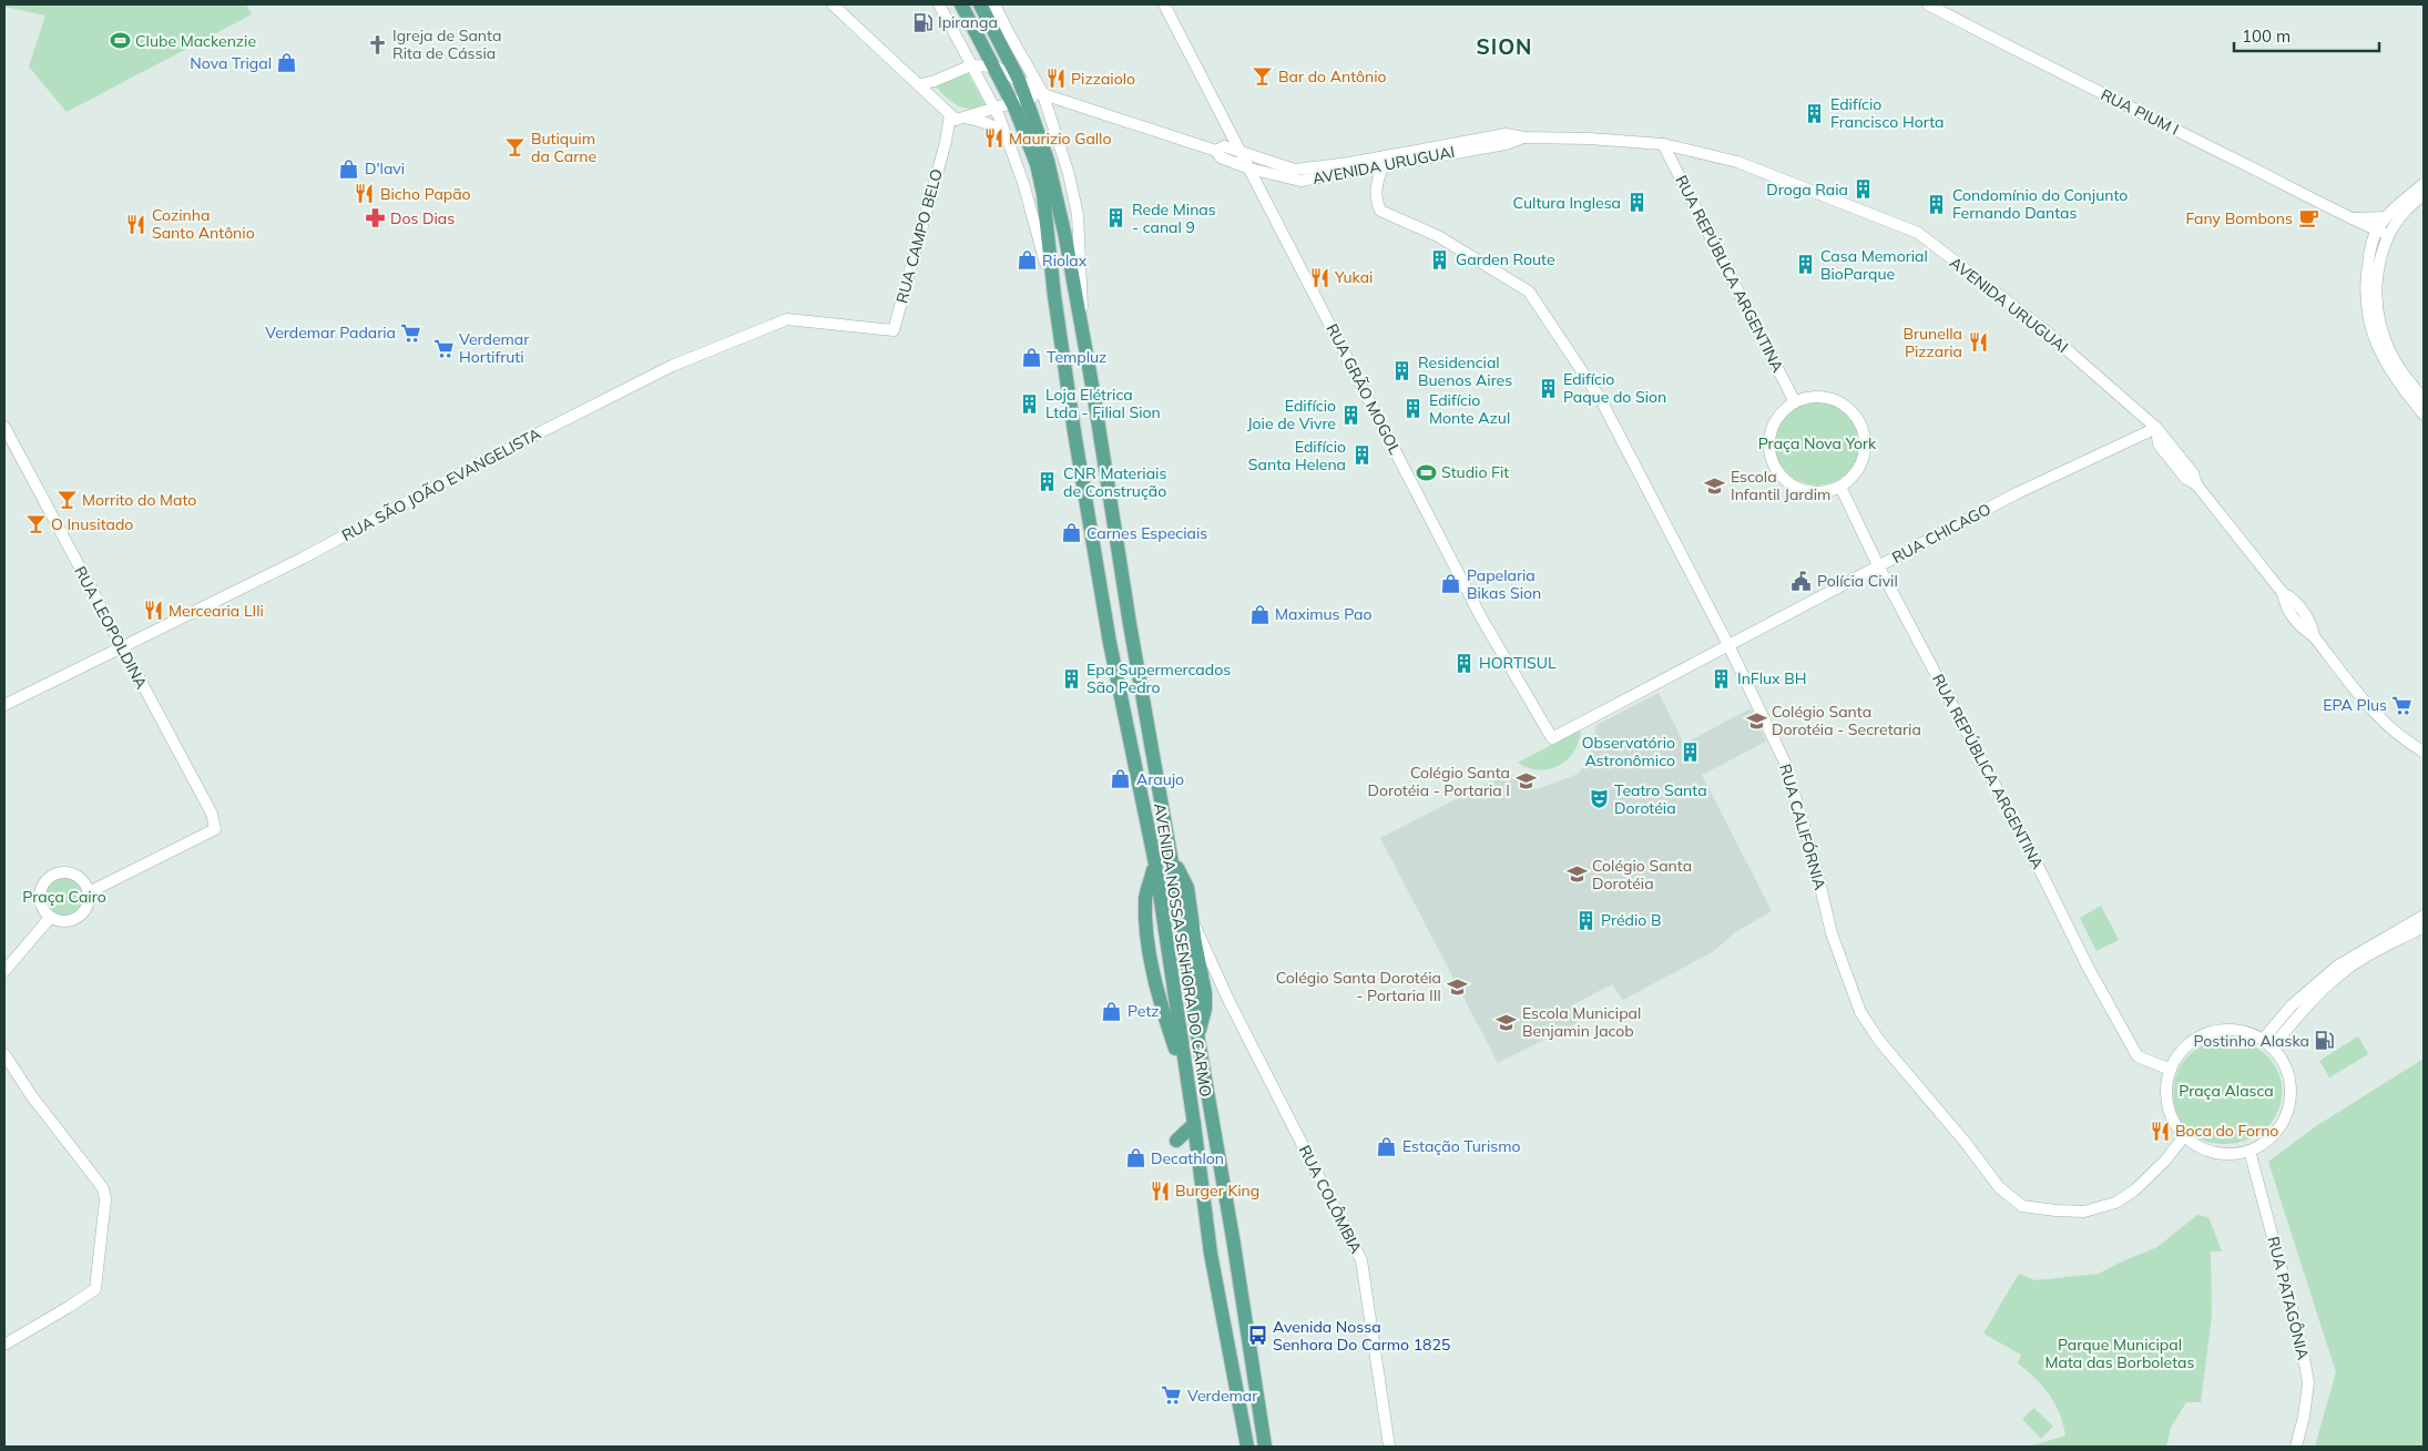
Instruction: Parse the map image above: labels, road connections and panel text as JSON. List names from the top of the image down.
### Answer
{
  "streets": {
    "main road": ["AVENIDA NOSSA SENHORA DO CARMO"],
    "street": [
      "RUA PIUM I",
      "AVENIDA URUGUAI",
      "RUA CAMPO BELO",
      "RUA REPÚBLICA ARGENTINA",
      "RUA GRÃO MOGOL",
      "RUA SÃO JOÃO EVANGELISTA",
      "RUA CHICAGO",
      "RUA LEOPOLDINA",
      "RUA CALIFÓRNIA",
      "RUA COLÔMBIA",
      "RUA PATAGÔNIA"
    ]
  },
  "crossings": [
    ["AVENIDA URUGUAI", "RUA REPÚBLICA ARGENTINA"],
    ["AVENIDA URUGUAI", "RUA GRÃO MOGOL"],
    ["AVENIDA URUGUAI", "RUA CHICAGO"],
    ["AVENIDA URUGUAI", "AVENIDA NOSSA SENHORA DO CARMO"],
    ["RUA CAMPO BELO", "RUA SÃO JOÃO EVANGELISTA"],
    ["RUA REPÚBLICA ARGENTINA", "RUA CHICAGO"],
    ["RUA REPÚBLICA ARGENTINA", "RUA CALIFÓRNIA"],
    ["RUA REPÚBLICA ARGENTINA", "RUA PATAGÔNIA"],
    ["RUA GRÃO MOGOL", "RUA CHICAGO"],
    ["RUA SÃO JOÃO EVANGELISTA", "RUA LEOPOLDINA"],
    ["RUA CHICAGO", "RUA CALIFÓRNIA"],
    ["RUA CALIFÓRNIA", "RUA PATAGÔNIA"]
  ],
  "districts": ["SION"],
  "parks": [
    "Praça Nova York",
    "Praça Cairo",
    "Praça Alasca",
    "Parque Municipal Mata das Borboletas"
  ],
  "places": {
    "fuel station": ["Ipiranga", "Postinho Alaska"],
    "sports": ["Clube Mackenzie", "Studio Fit"],
    "church": ["Igreja de Santa Rita de Cássia"],
    "shop": [
      "Nova Trigal",
      "D'lavi",
      "Riolax",
      "Templuz",
      "Carnes Especiais",
      "Papelaria Bikas Sion",
      "Maximus Pao",
      "Araujo",
      "Petz",
      "Estação Turismo",
      "Decathlon"
    ],
    "bar": [
      "Bar do Antônio",
      "Butiquim da Carne",
      "Morrito do Mato",
      "O Inusitado"
    ],
    "restaurant": [
      "Pizzaiolo",
      "Maurizio Gallo",
      "Bicho Papão",
      "Cozinha Santo Antônio",
      "Yukai",
      "Brunella Pizzaria",
      "Mercearia LIli",
      "Boca do Forno",
      "Burger King"
    ],
    "building": [
      "Edifício Francisco Horta",
      "Droga Raia",
      "Cultura Inglesa",
      "Condomínio do Conjunto Fernando Dantas",
      "Rede Minas - canal 9",
      "Garden Route",
      "Casa Memorial BioParque",
      "Residencial Buenos Aires",
      "Edifício Paque do Sion",
      "Loja Elétrica Ltda - Filial Sion",
      "Edifício Monte Azul",
      "Edifício Joie de Vivre",
      "Edifício Santa Helena",
      "CNR Materiais de Construção",
      "HORTISUL",
      "Epa Supermercados São Pedro",
      "InFlux BH",
      "Observatório Astronômico",
      "Prédio B"
    ],
    "pharmacy": ["Dos Dias"],
    "cafe": ["Fany Bombons"],
    "supermarket": [
      "Verdemar Padaria",
      "Verdemar Hortifruti",
      "EPA Plus",
      "Verdemar"
    ],
    "school or university": [
      "Escola Infantil Jardim",
      "Colégio Santa Dorotéia - Secretaria",
      "Colégio Santa Dorotéia - Portaria I",
      "Colégio Santa Dorotéia",
      "Colégio Santa Dorotéia - Portaria III",
      "Escola Municipal Benjamin Jacob"
    ],
    "public building": ["Polícia Civil"],
    "theatre": ["Teatro Santa Dorotéia"],
    "bus stop": ["Avenida Nossa Senhora Do Carmo 1825"]
  },
  "scale_bar": "100 m"
}
